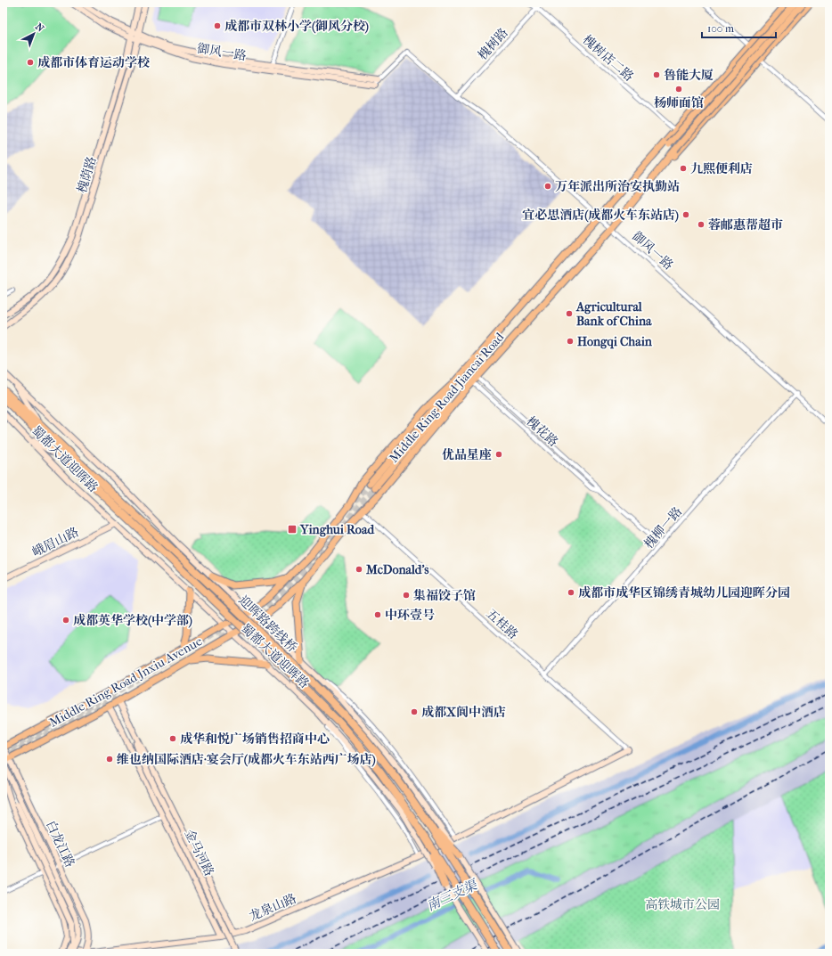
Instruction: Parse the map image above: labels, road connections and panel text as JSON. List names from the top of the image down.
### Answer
{
  "streets": {
    "highway": ["蜀都大道迎晖路", "迎晖路跨线桥"],
    "main road": [
      "御风一路",
      "槐荫路",
      "Middle Ring Road Jiancai Road",
      "峨眉山路",
      "Middle Ring Road Jnxiu Avenue",
      "白龙江路",
      "金马河路",
      "龙泉山路"
    ],
    "street": [
      "槐树路",
      "槐树店二路",
      "槐花路",
      "槐柳一路",
      "五桂路"
    ]
  },
  "crossings": [
    ["槐树路", "御风一路"],
    ["槐树路", "槐树店二路"],
    ["御风一路", "槐荫路"],
    ["御风一路", "Middle Ring Road Jiancai Road"],
    ["御风一路", "槐柳一路"],
    ["Middle Ring Road Jiancai Road", "槐花路"],
    ["Middle Ring Road Jiancai Road", "蜀都大道迎晖路"],
    ["Middle Ring Road Jiancai Road", "五桂路"],
    ["Middle Ring Road Jiancai Road", "Middle Ring Road Jnxiu Avenue"],
    ["槐花路", "槐柳一路"],
    ["蜀都大道迎晖路", "峨眉山路"],
    ["蜀都大道迎晖路", "迎晖路跨线桥"],
    ["蜀都大道迎晖路", "Middle Ring Road Jnxiu Avenue"],
    ["槐柳一路", "五桂路"],
    ["五桂路", "龙泉山路"],
    ["Middle Ring Road Jnxiu Avenue", "白龙江路"],
    ["白龙江路", "龙泉山路"]
  ],
  "water": ["南三支渠"],
  "parks": ["高铁城市公园"],
  "places": {
    "other": [
      "成都市双林小学(御风分校)",
      "成都市体育运动学校",
      "鲁能大厦",
      "杨师面馆",
      "九熙便利店",
      "万年派出所治安执勤站",
      "宜必思酒店(成都火车东站店)",
      "蓉邮惠帮超市",
      "Agricultural Bank of China",
      "Hongqi Chain",
      "优品星座",
      "McDonald's",
      "成都市成华区锦绣青城幼儿园迎晖分园",
      "集福饺子馆",
      "中环壹号",
      "成都英华学校(中学部)",
      "成都X阆中酒店",
      "成华和悦广场销售招商中心",
      "维也纳国际酒店·宴会厅(成都火车东站西广场店)"
    ],
    "transit": ["Yinghui Road"]
  },
  "scale_bar": "100 m",
  "north": "top right"
}
